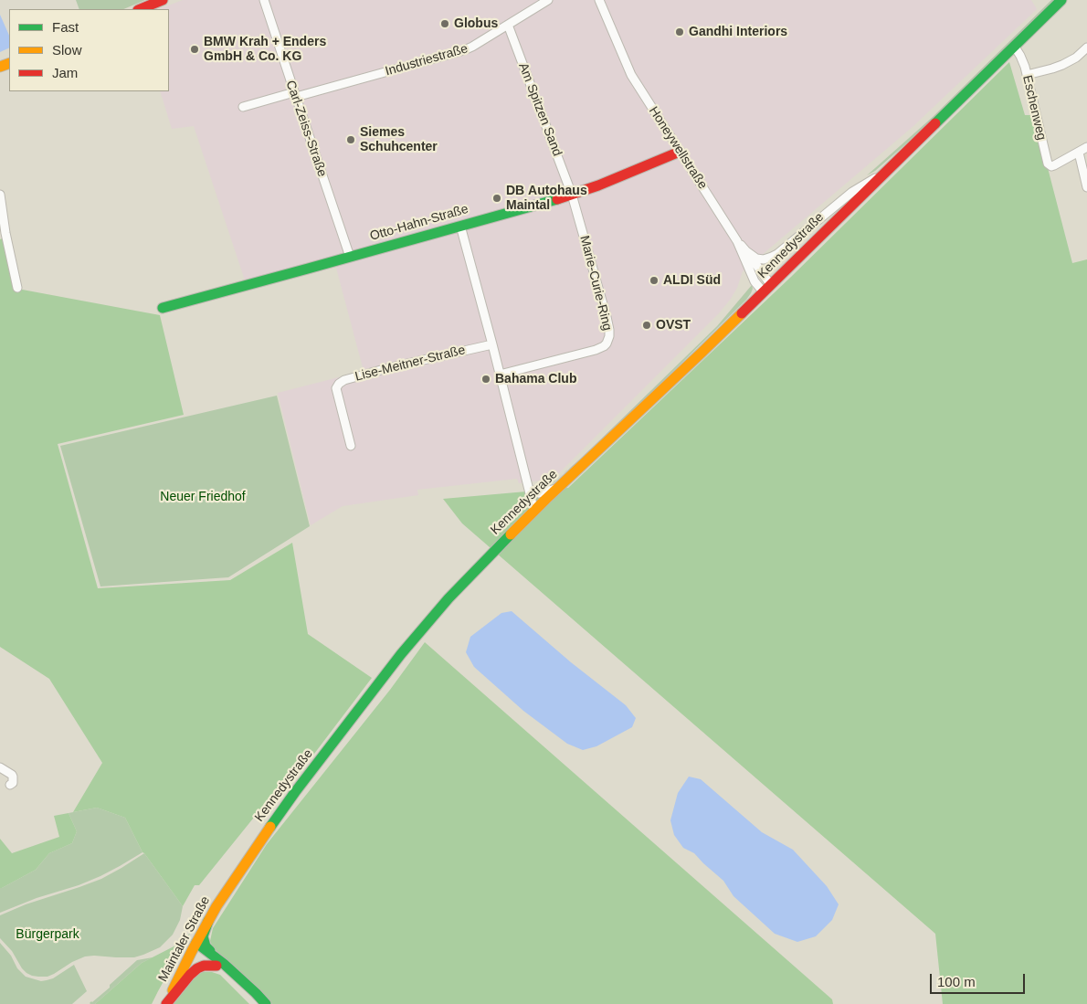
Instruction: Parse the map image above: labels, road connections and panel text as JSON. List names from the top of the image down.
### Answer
{
  "streets": {
    "main road": ["Otto-Hahn-Straße", "Kennedystraße", "Maintaler Straße"],
    "street": [
      "Industriestraße",
      "Eschenweg",
      "Am Spitzen Sand",
      "Carl-Zeiss-Straße",
      "Honeywellstraße",
      "Marie-Curie-Ring",
      "Lise-Meitner-Straße"
    ]
  },
  "crossings": [
    ["Industriestraße", "Am Spitzen Sand"],
    ["Industriestraße", "Carl-Zeiss-Straße"],
    ["Eschenweg", "Kennedystraße"],
    ["Am Spitzen Sand", "Otto-Hahn-Straße"],
    ["Am Spitzen Sand", "Marie-Curie-Ring"],
    ["Carl-Zeiss-Straße", "Otto-Hahn-Straße"],
    ["Honeywellstraße", "Otto-Hahn-Straße"],
    ["Honeywellstraße", "Kennedystraße"],
    ["Otto-Hahn-Straße", "Marie-Curie-Ring"],
    ["Kennedystraße", "Maintaler Straße"]
  ],
  "parks": ["Neuer Friedhof", "Bürgerpark"],
  "places": [
    "Globus",
    "Gandhi Interiors",
    "BMW Krah + Enders GmbH & Co. KG",
    "Siemes Schuhcenter",
    "DB Autohaus Maintal",
    "ALDI Süd",
    "OVST",
    "Bahama Club"
  ],
  "legend": ["Fast", "Slow", "Jam"],
  "scale_bar": "100 m"
}
